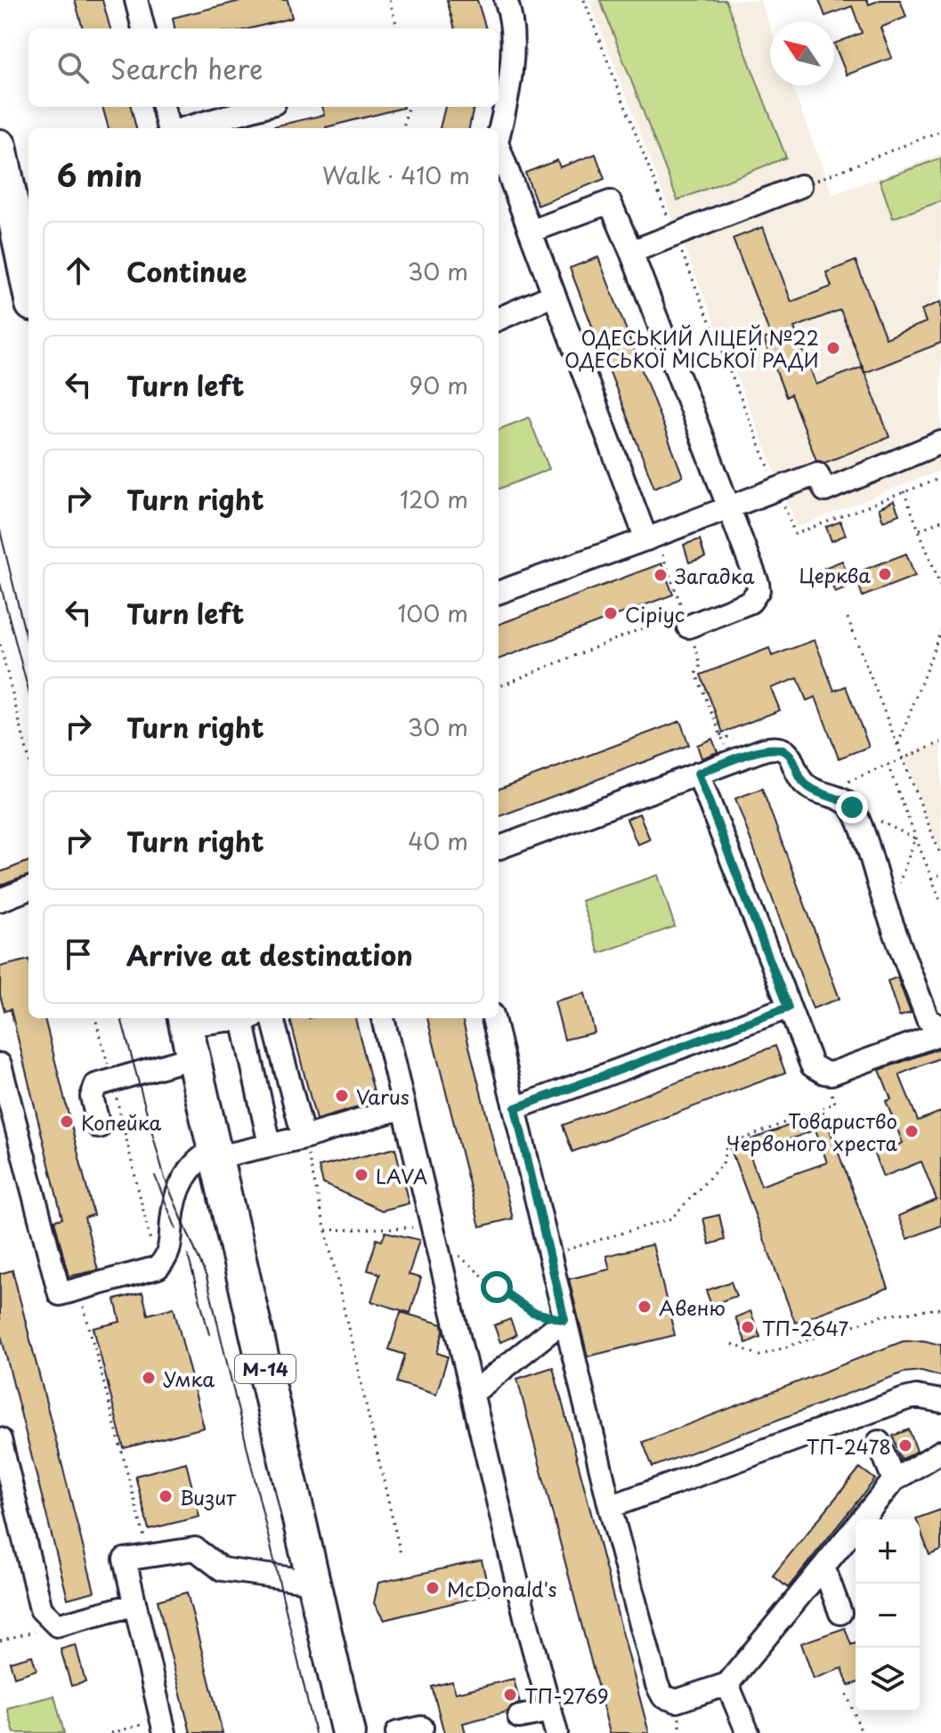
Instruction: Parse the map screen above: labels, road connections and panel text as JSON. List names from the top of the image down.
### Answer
{
  "streets": {
    "highway": ["М-14"]
  },
  "places": [
    "ОДЕСЬКИЙ ЛІЦЕЙ №22 ОДЕСЬКОЇ МІСЬКОЇ РАДИ",
    "Церква",
    "Загадка",
    "Сіріус",
    "Varus",
    "Копейка",
    "Товариство Червоного хреста",
    "LAVA",
    "Авеню",
    "ТП-2647",
    "Умка",
    "ТП-2478",
    "Визит",
    "McDonald's",
    "ТП-2769"
  ],
  "north": "top left",
  "page": {
    "search": "Search here",
    "heading": ["6 min", "Walk · 410 m"],
    "list": [
      ["Continue", "30 m"],
      ["Turn left", "90 m"],
      ["Turn right", "120 m"],
      ["Turn left", "100 m"],
      ["Turn right", "30 m"],
      ["Turn right", "40 m"],
      "Arrive at destination"
    ],
    "map_buttons": ["+", "−"]
  }
}
